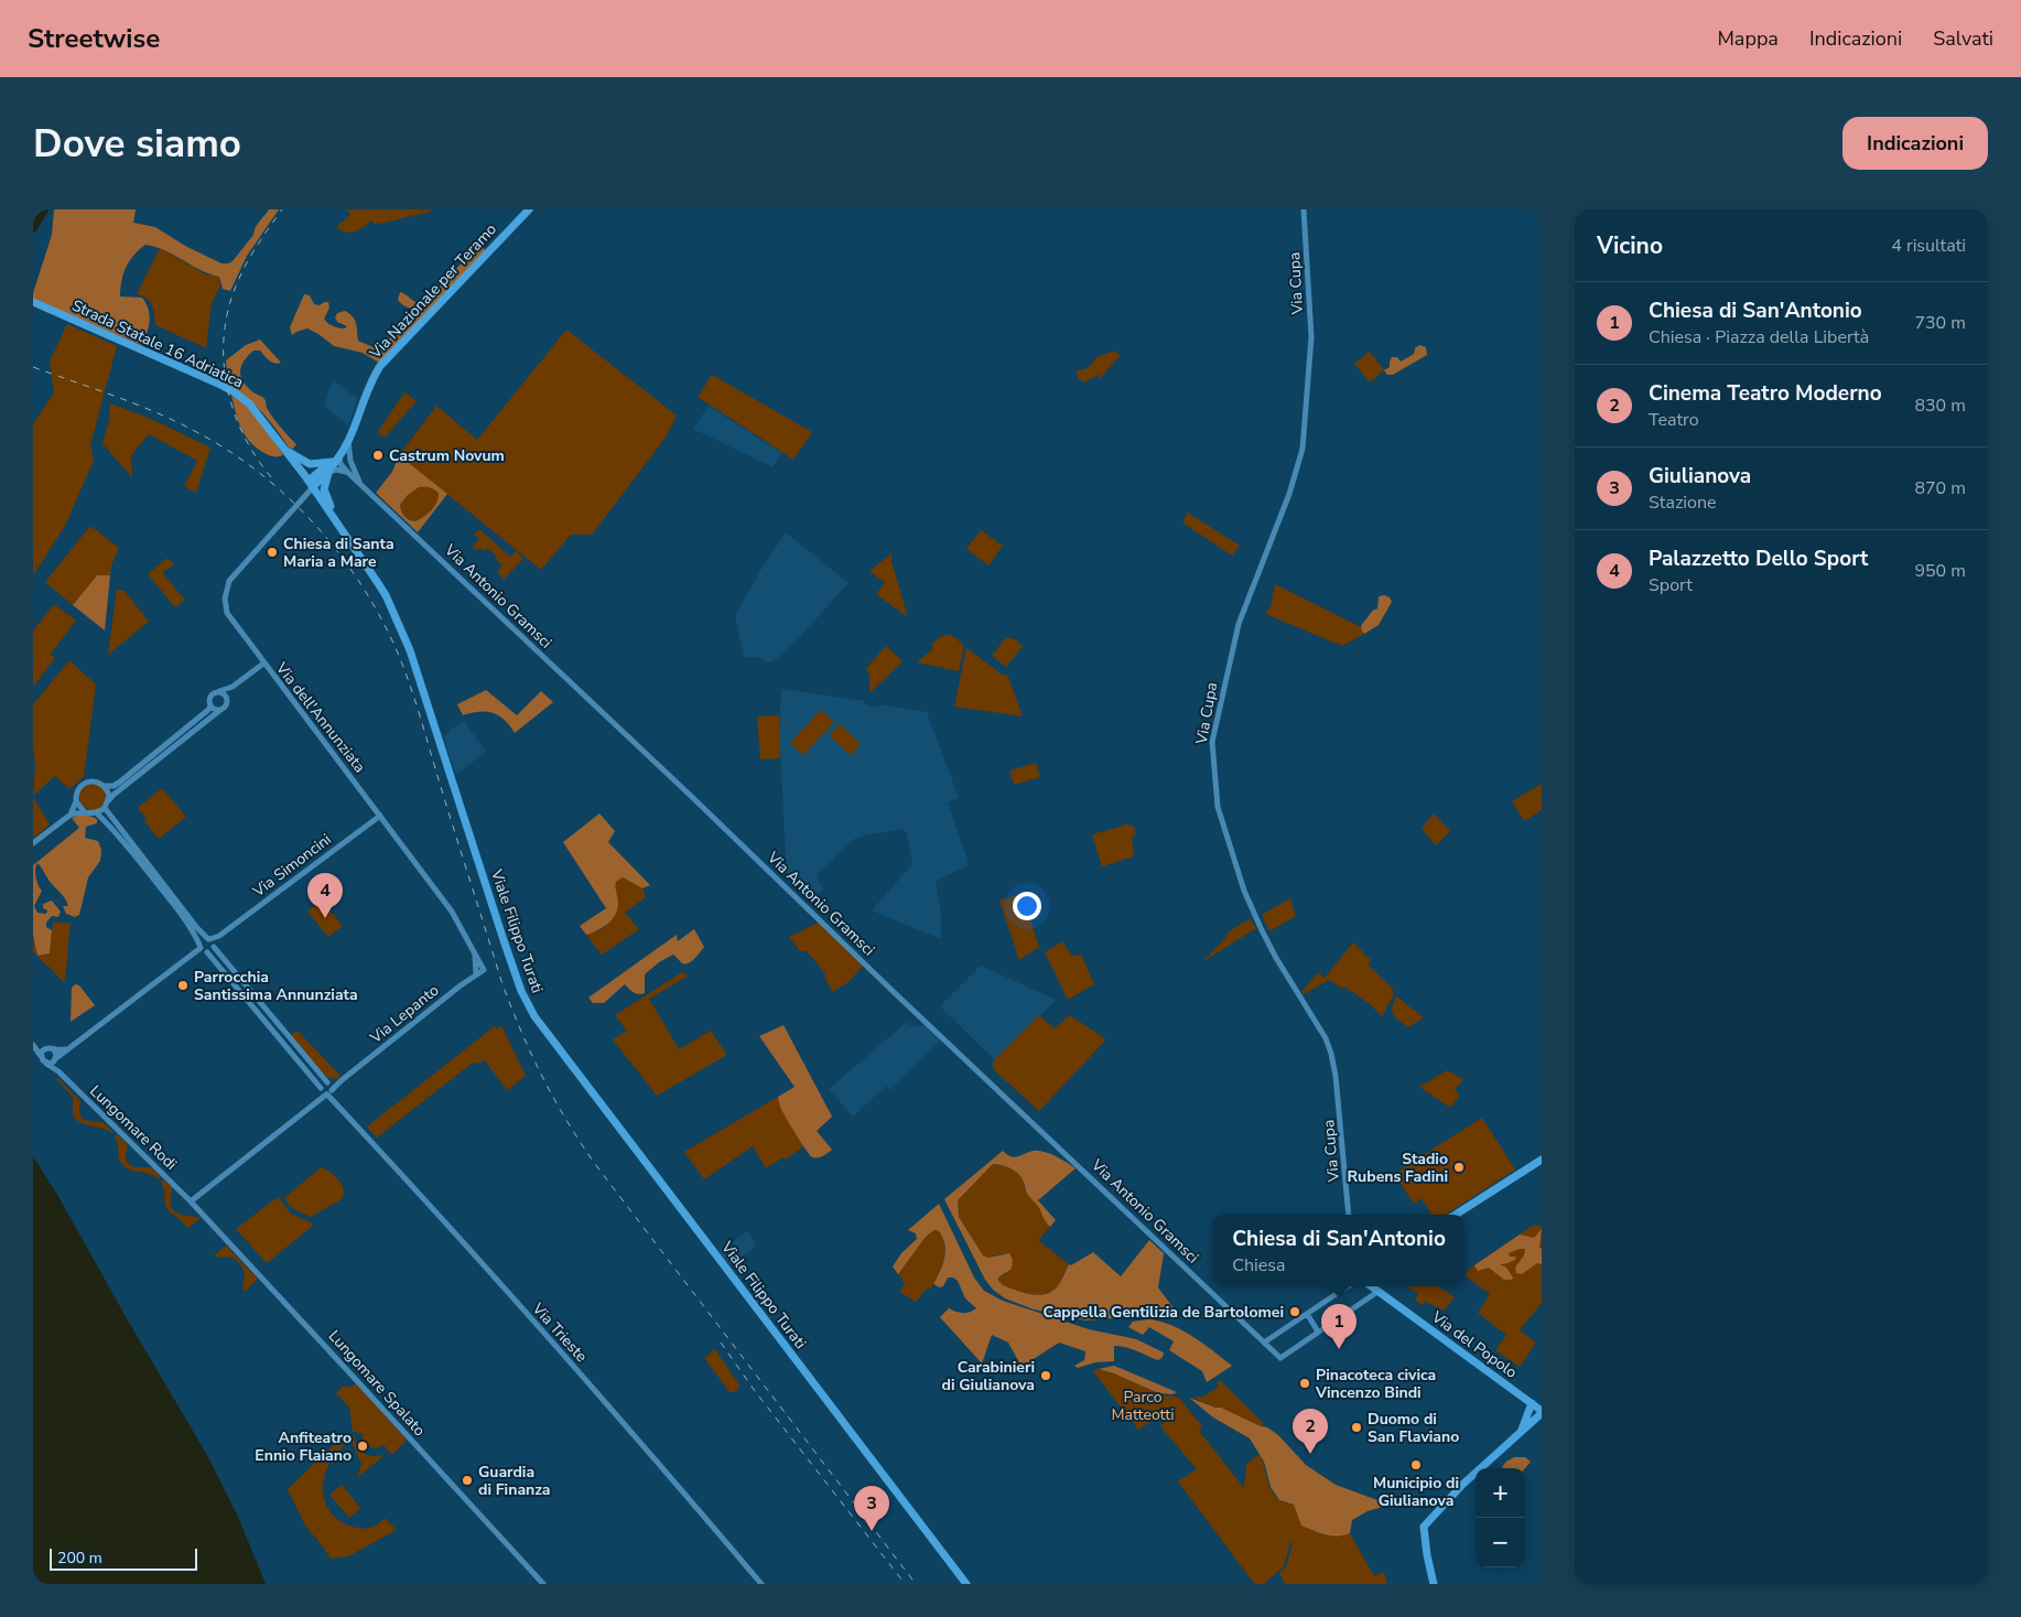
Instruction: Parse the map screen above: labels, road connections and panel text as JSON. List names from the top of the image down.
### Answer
{
  "streets": {
    "main road": [
      "Via Nazionale per Teramo",
      "Strada Statale 16 Adriatica",
      "Viale Filippo Turati",
      "Via del Popolo"
    ],
    "street": [
      "Via Cupa",
      "Via Antonio Gramsci",
      "Via dell'Annunziata",
      "Via Simoncini",
      "Via Lepanto",
      "Lungomare Rodi",
      "Via Trieste",
      "Lungomare Spalato"
    ]
  },
  "crossings": [
    ["Via Nazionale per Teramo", "Via Antonio Gramsci"],
    ["Via Nazionale per Teramo", "Via dell'Annunziata"],
    ["Via Nazionale per Teramo", "Viale Filippo Turati"],
    ["Strada Statale 16 Adriatica", "Viale Filippo Turati"],
    ["Via dell'Annunziata", "Via Simoncini"],
    ["Via dell'Annunziata", "Viale Filippo Turati"],
    ["Via dell'Annunziata", "Via Lepanto"],
    ["Via Lepanto", "Lungomare Rodi"],
    ["Via Lepanto", "Via Trieste"],
    ["Via Lepanto", "Lungomare Spalato"],
    ["Lungomare Rodi", "Lungomare Spalato"]
  ],
  "parks": ["Parco Matteotti"],
  "places": [
    "Castrum Novum",
    "Chiesa di Santa Maria a Mare",
    "Parrocchia Santissima Annunziata",
    "Stadio Rubens Fadini",
    "Cappella Gentilizia de Bartolomei",
    "Carabinieri di Giulianova",
    "Pinacoteca civica Vincenzo Bindi",
    "Duomo di San Flaviano",
    "Anfiteatro Ennio Flaiano",
    "Municipio di Giulianova",
    "Guardia di Finanza"
  ],
  "scale_bar": "200 m",
  "page": {
    "header": "Streetwise",
    "nav": ["Mappa", "Indicazioni", "Salvati"],
    "buttons": "Indicazioni",
    "title": "Dove siamo",
    "heading": ["Vicino", "4 risultati"],
    "list": [
      {
        "mark": "1",
        "name": "Chiesa di San'Antonio",
        "note": "Chiesa · Piazza della Libertà",
        "value": "730 m"
      },
      {
        "mark": "2",
        "name": "Cinema Teatro Moderno",
        "note": "Teatro",
        "value": "830 m"
      },
      {
        "mark": "3",
        "name": "Giulianova",
        "note": "Stazione",
        "value": "870 m"
      },
      {
        "mark": "4",
        "name": "Palazzetto Dello Sport",
        "note": "Sport",
        "value": "950 m"
      }
    ],
    "pins": [
      "4",
      "1",
      "2",
      "3"
    ],
    "popup": ["Chiesa di San'Antonio", "Chiesa"],
    "map_buttons": ["+", "−"],
    "scale": "200 m"
  }
}
